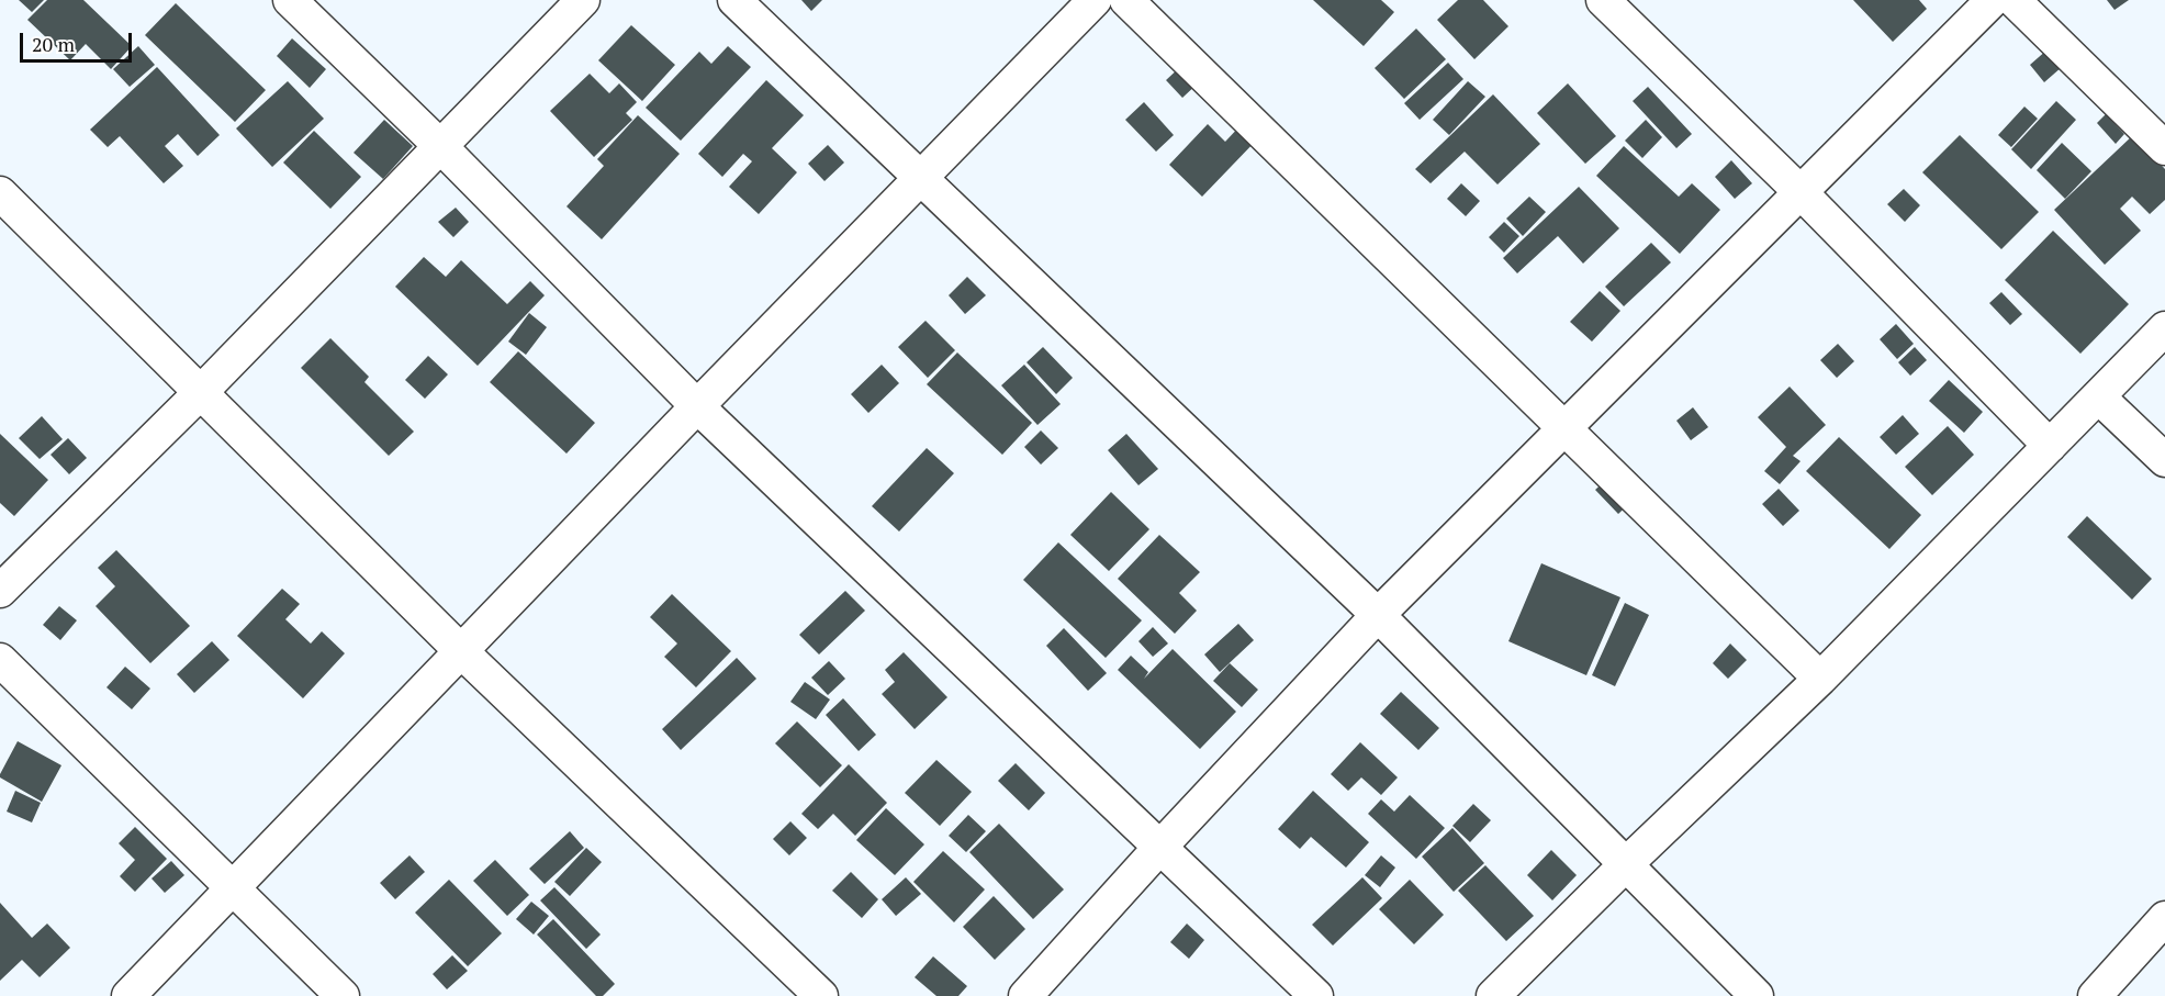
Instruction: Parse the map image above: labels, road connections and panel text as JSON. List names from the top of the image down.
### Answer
{
  "scale_bar": "20 m"
}
